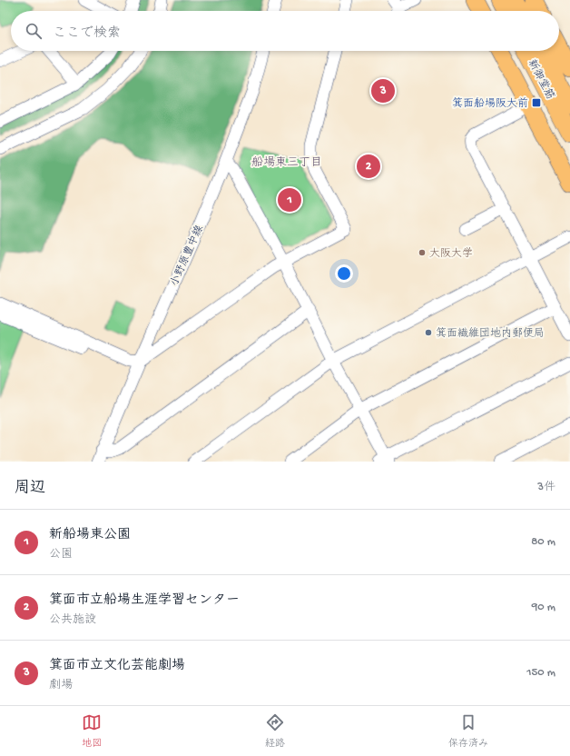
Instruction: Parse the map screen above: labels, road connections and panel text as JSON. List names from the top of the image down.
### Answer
{
  "streets": {
    "highway": ["新御堂筋"],
    "street": ["小野原豊中線"]
  },
  "districts": ["船場東三丁目"],
  "places": {
    "transit": ["箕面船場阪大前"],
    "other": ["大阪大学", "箕面繊維団地内郵便局"]
  },
  "page": {
    "search": "ここで検索",
    "pins": ["3", "2", "1"],
    "heading": ["周辺", "3件"],
    "list": [
      {
        "mark": "1",
        "name": "新船場東公園",
        "note": "公園",
        "value": "80 m"
      },
      {
        "mark": "2",
        "name": "箕面市立船場生涯学習センター",
        "note": "公共施設",
        "value": "90 m"
      },
      {
        "mark": "3",
        "name": "箕面市立文化芸能劇場",
        "note": "劇場",
        "value": "150 m"
      }
    ],
    "nav": ["地図", "経路", "保存済み"]
  }
}
